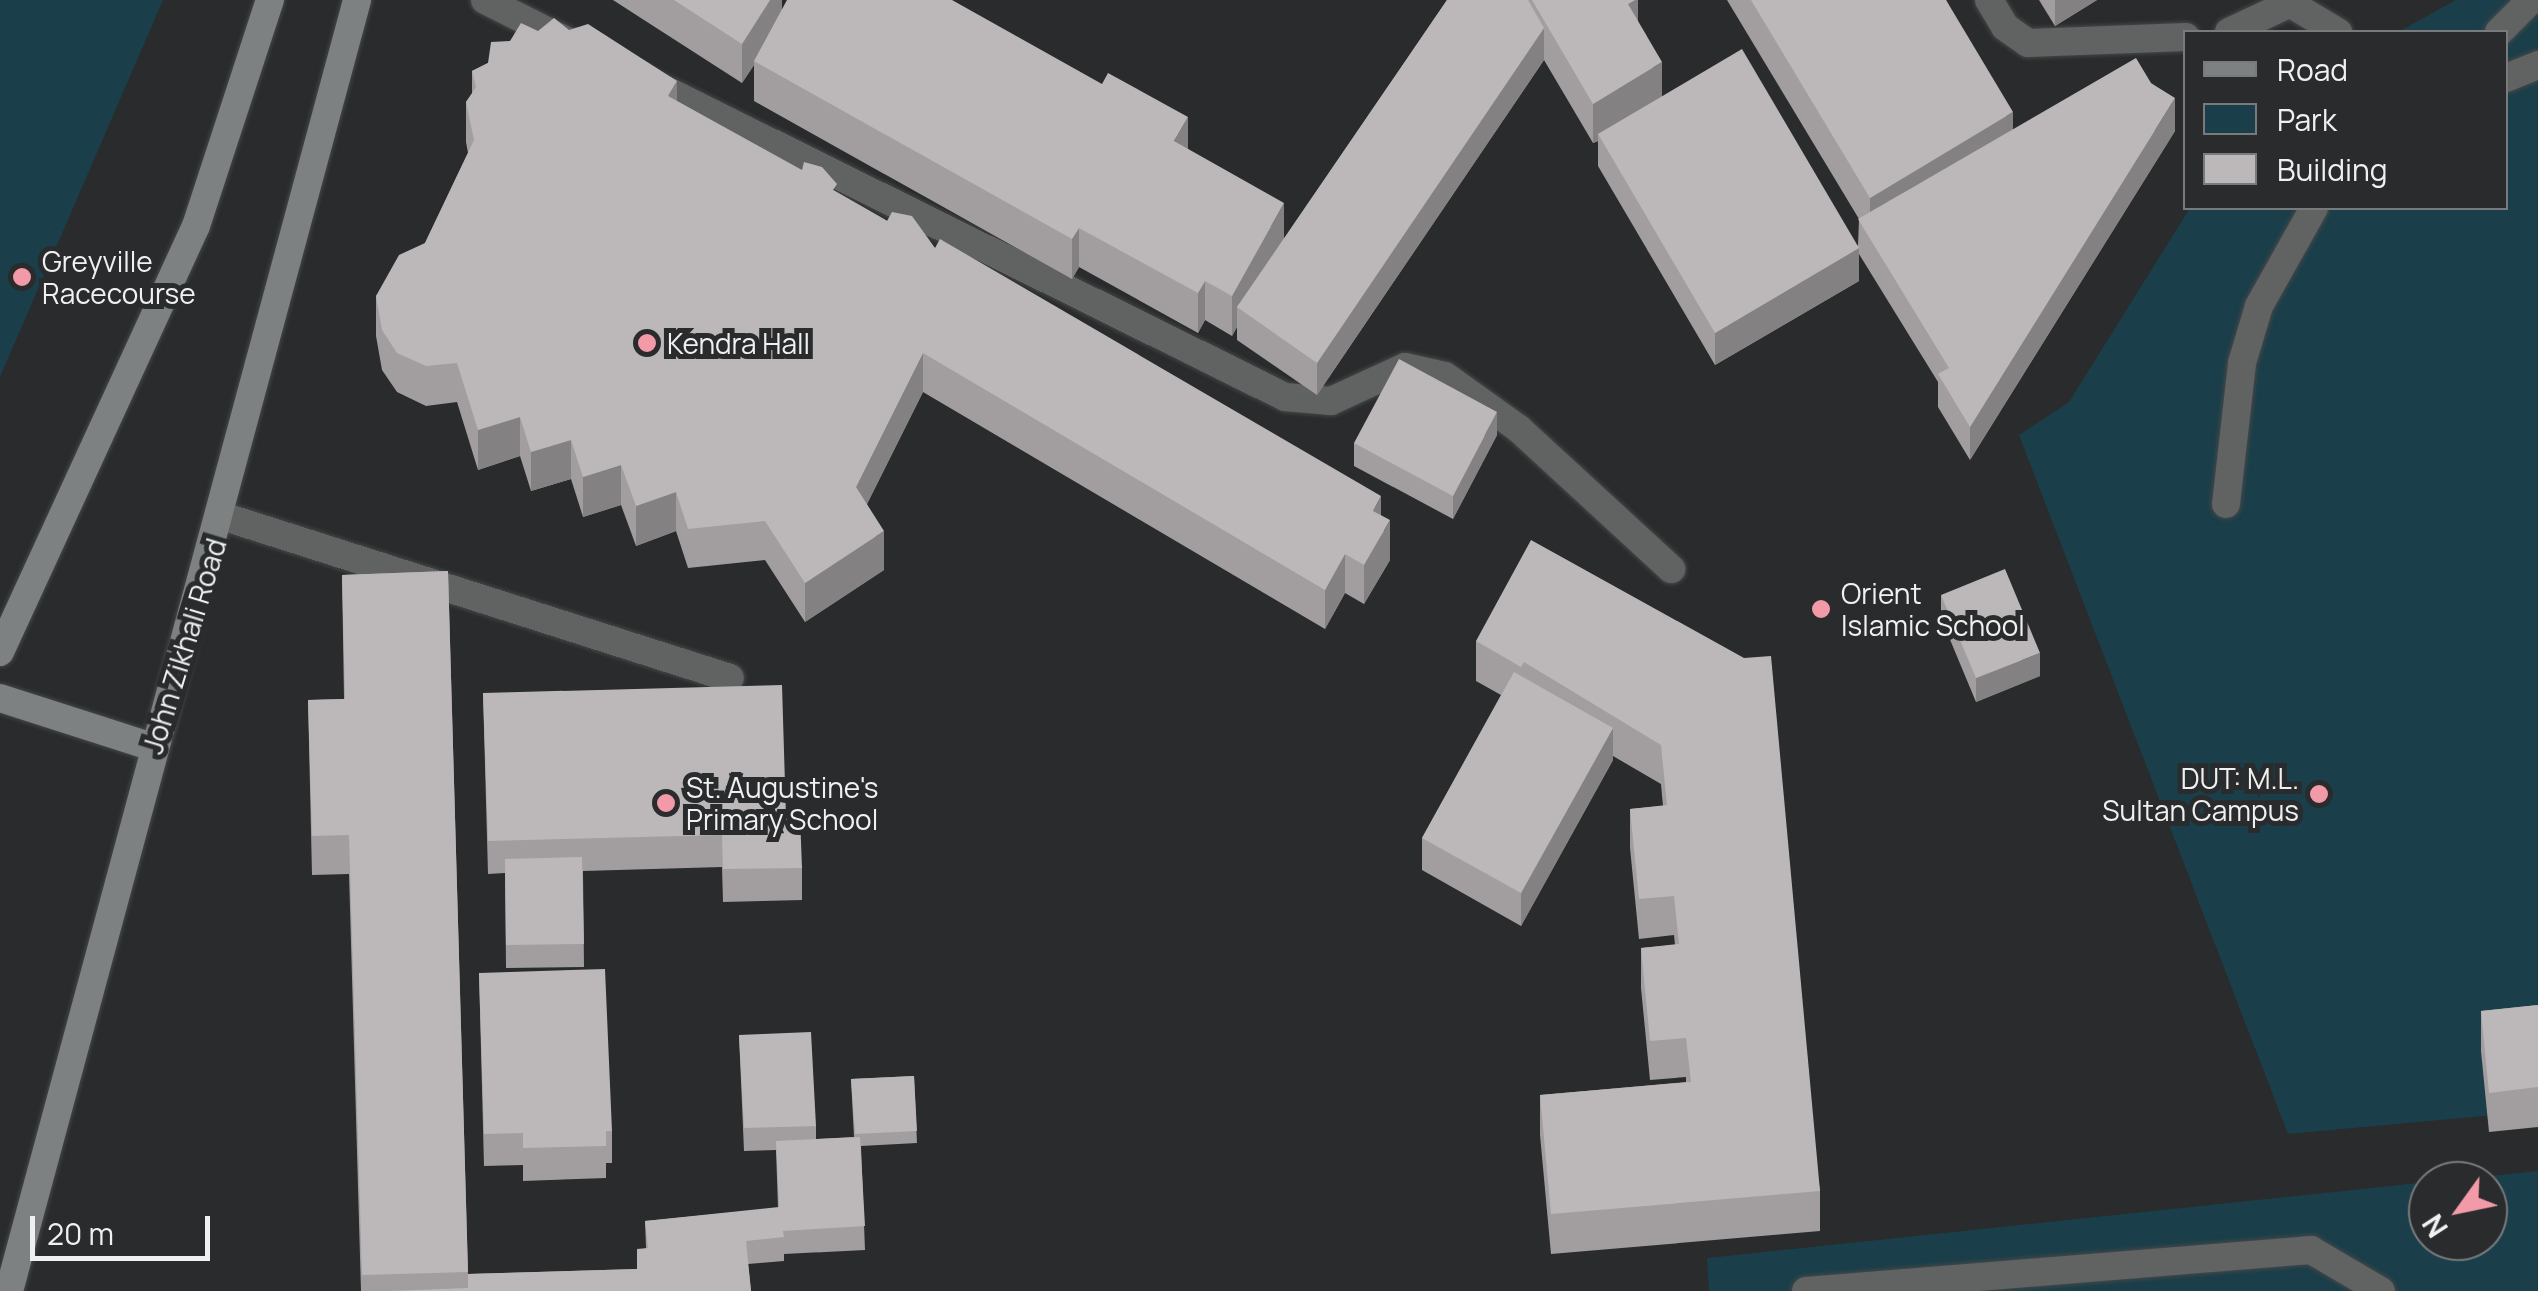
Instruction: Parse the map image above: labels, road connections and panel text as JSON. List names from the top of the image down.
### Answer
{
  "streets": {
    "main road": ["John Zikhali Road"]
  },
  "places": [
    "Greyville Racecourse",
    "Kendra Hall",
    "Orient Islamic School",
    "DUT: M.L. Sultan Campus",
    "St. Augustine's Primary School"
  ],
  "legend": ["Road", "Park", "Building"],
  "scale_bar": "20 m",
  "north": "bottom left"
}
